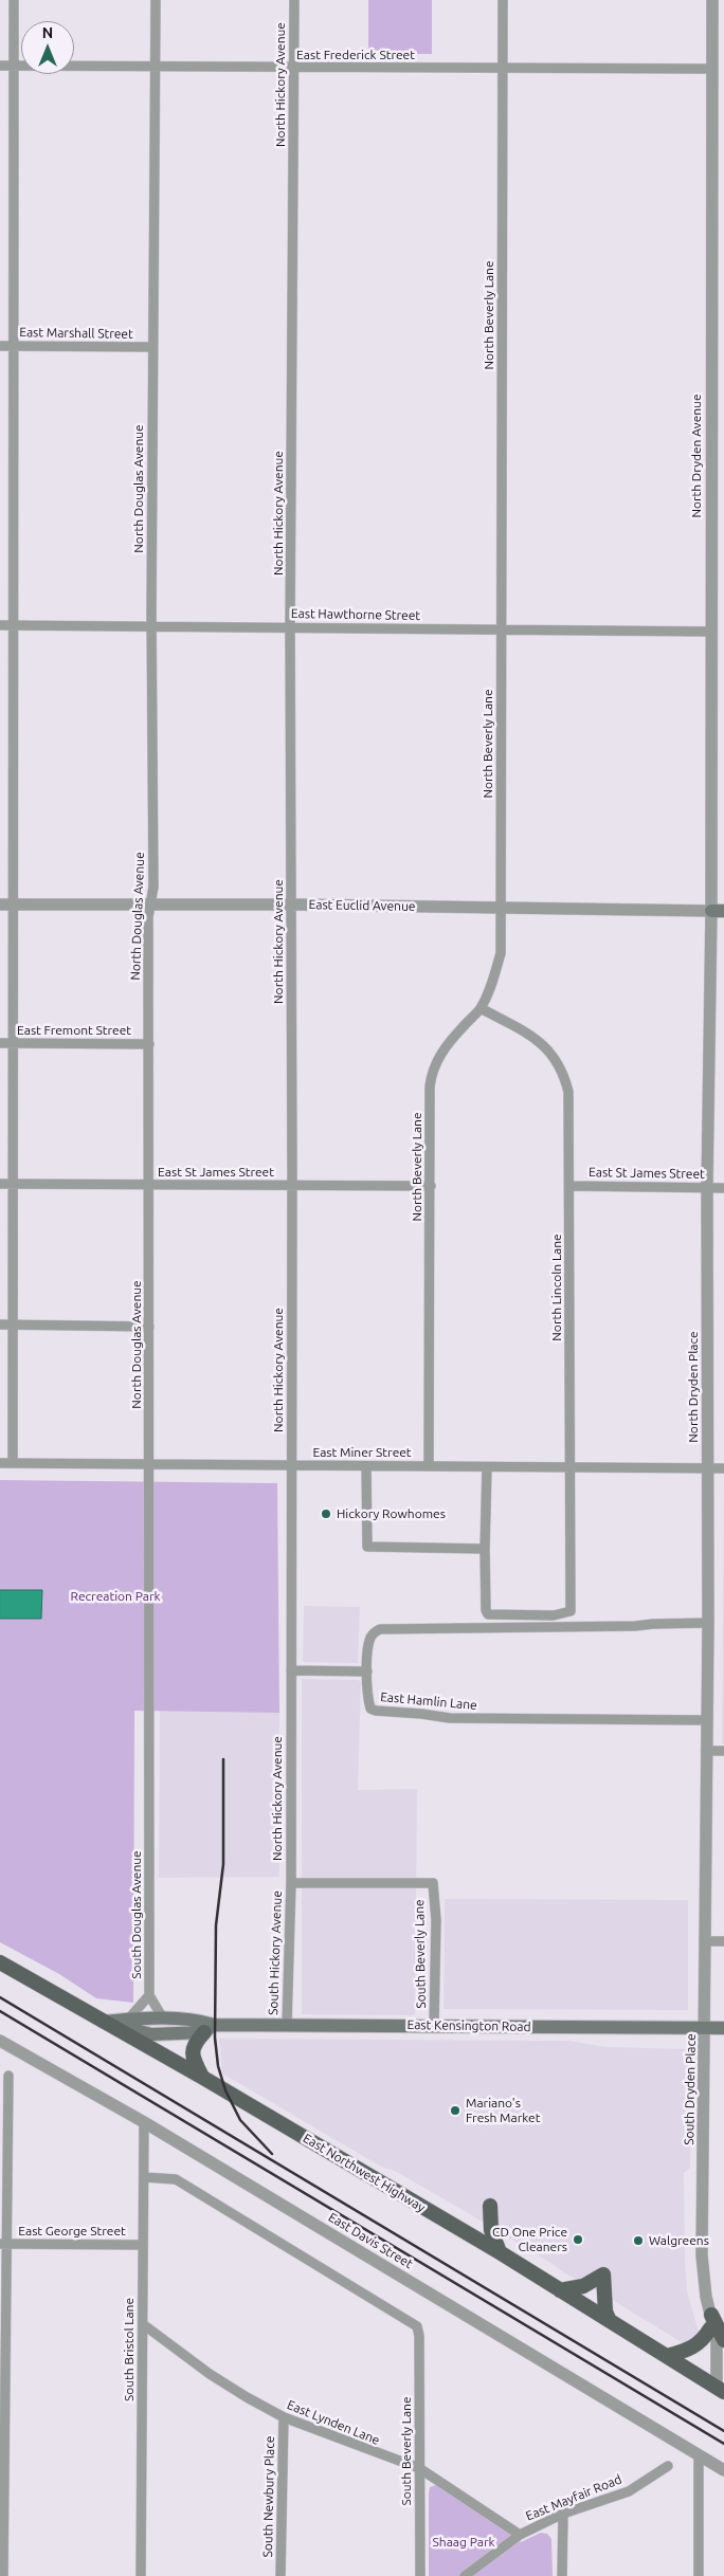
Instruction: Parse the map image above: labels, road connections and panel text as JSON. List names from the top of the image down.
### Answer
{
  "streets": {
    "main road": ["East Kensington Road", "East Northwest Highway"],
    "street": [
      "East Frederick Street",
      "North Hickory Avenue",
      "North Beverly Lane",
      "East Marshall Street",
      "North Dryden Avenue",
      "North Douglas Avenue",
      "East Hawthorne Street",
      "East Euclid Avenue",
      "East Fremont Street",
      "East St James Street",
      "North Lincoln Lane",
      "North Dryden Place",
      "East Miner Street",
      "East Hamlin Lane",
      "South Douglas Avenue",
      "South Hickory Avenue",
      "South Beverly Lane",
      "South Dryden Place",
      "East George Street",
      "East Davis Street",
      "South Bristol Lane",
      "East Lynden Lane",
      "South Newbury Place",
      "East Mayfair Road"
    ]
  },
  "crossings": [
    ["East Frederick Street", "North Hickory Avenue"],
    ["East Frederick Street", "North Beverly Lane"],
    ["East Frederick Street", "North Dryden Avenue"],
    ["East Frederick Street", "North Douglas Avenue"],
    ["North Hickory Avenue", "East Hawthorne Street"],
    ["North Hickory Avenue", "East Euclid Avenue"],
    ["North Hickory Avenue", "East St James Street"],
    ["North Hickory Avenue", "East Miner Street"],
    ["North Hickory Avenue", "South Hickory Avenue"],
    ["North Hickory Avenue", "South Beverly Lane"],
    ["North Beverly Lane", "East Hawthorne Street"],
    ["North Beverly Lane", "East Euclid Avenue"],
    ["North Beverly Lane", "East St James Street"],
    ["North Beverly Lane", "North Lincoln Lane"],
    ["North Beverly Lane", "East Miner Street"],
    ["East Marshall Street", "North Douglas Avenue"],
    ["North Dryden Avenue", "East Hawthorne Street"],
    ["North Dryden Avenue", "East Euclid Avenue"],
    ["North Dryden Avenue", "North Dryden Place"],
    ["North Douglas Avenue", "East Hawthorne Street"],
    ["North Douglas Avenue", "East Euclid Avenue"],
    ["North Douglas Avenue", "East Fremont Street"],
    ["North Douglas Avenue", "East St James Street"],
    ["North Douglas Avenue", "East Miner Street"],
    ["North Douglas Avenue", "South Douglas Avenue"],
    ["East Euclid Avenue", "North Dryden Place"],
    ["East St James Street", "North Lincoln Lane"],
    ["East St James Street", "North Dryden Place"],
    ["North Lincoln Lane", "East Miner Street"],
    ["North Dryden Place", "East Miner Street"],
    ["North Dryden Place", "East Hamlin Lane"],
    ["North Dryden Place", "South Dryden Place"],
    ["South Douglas Avenue", "East Kensington Road"],
    ["South Hickory Avenue", "South Beverly Lane"],
    ["South Hickory Avenue", "East Kensington Road"],
    ["South Beverly Lane", "East Kensington Road"],
    ["South Beverly Lane", "South Bristol Lane"],
    ["South Beverly Lane", "East Lynden Lane"],
    ["East Kensington Road", "South Dryden Place"],
    ["East Kensington Road", "East Northwest Highway"],
    ["South Dryden Place", "East Northwest Highway"],
    ["East George Street", "South Bristol Lane"],
    ["East Davis Street", "South Bristol Lane"],
    ["South Bristol Lane", "East Lynden Lane"],
    ["East Lynden Lane", "South Newbury Place"],
    ["East Lynden Lane", "East Mayfair Road"]
  ],
  "parks": ["Recreation Park", "Shaag Park"],
  "places": [
    "Hickory Rowhomes",
    "Mariano's Fresh Market",
    "CD One Price Cleaners",
    "Walgreens"
  ],
  "north": "top"
}
